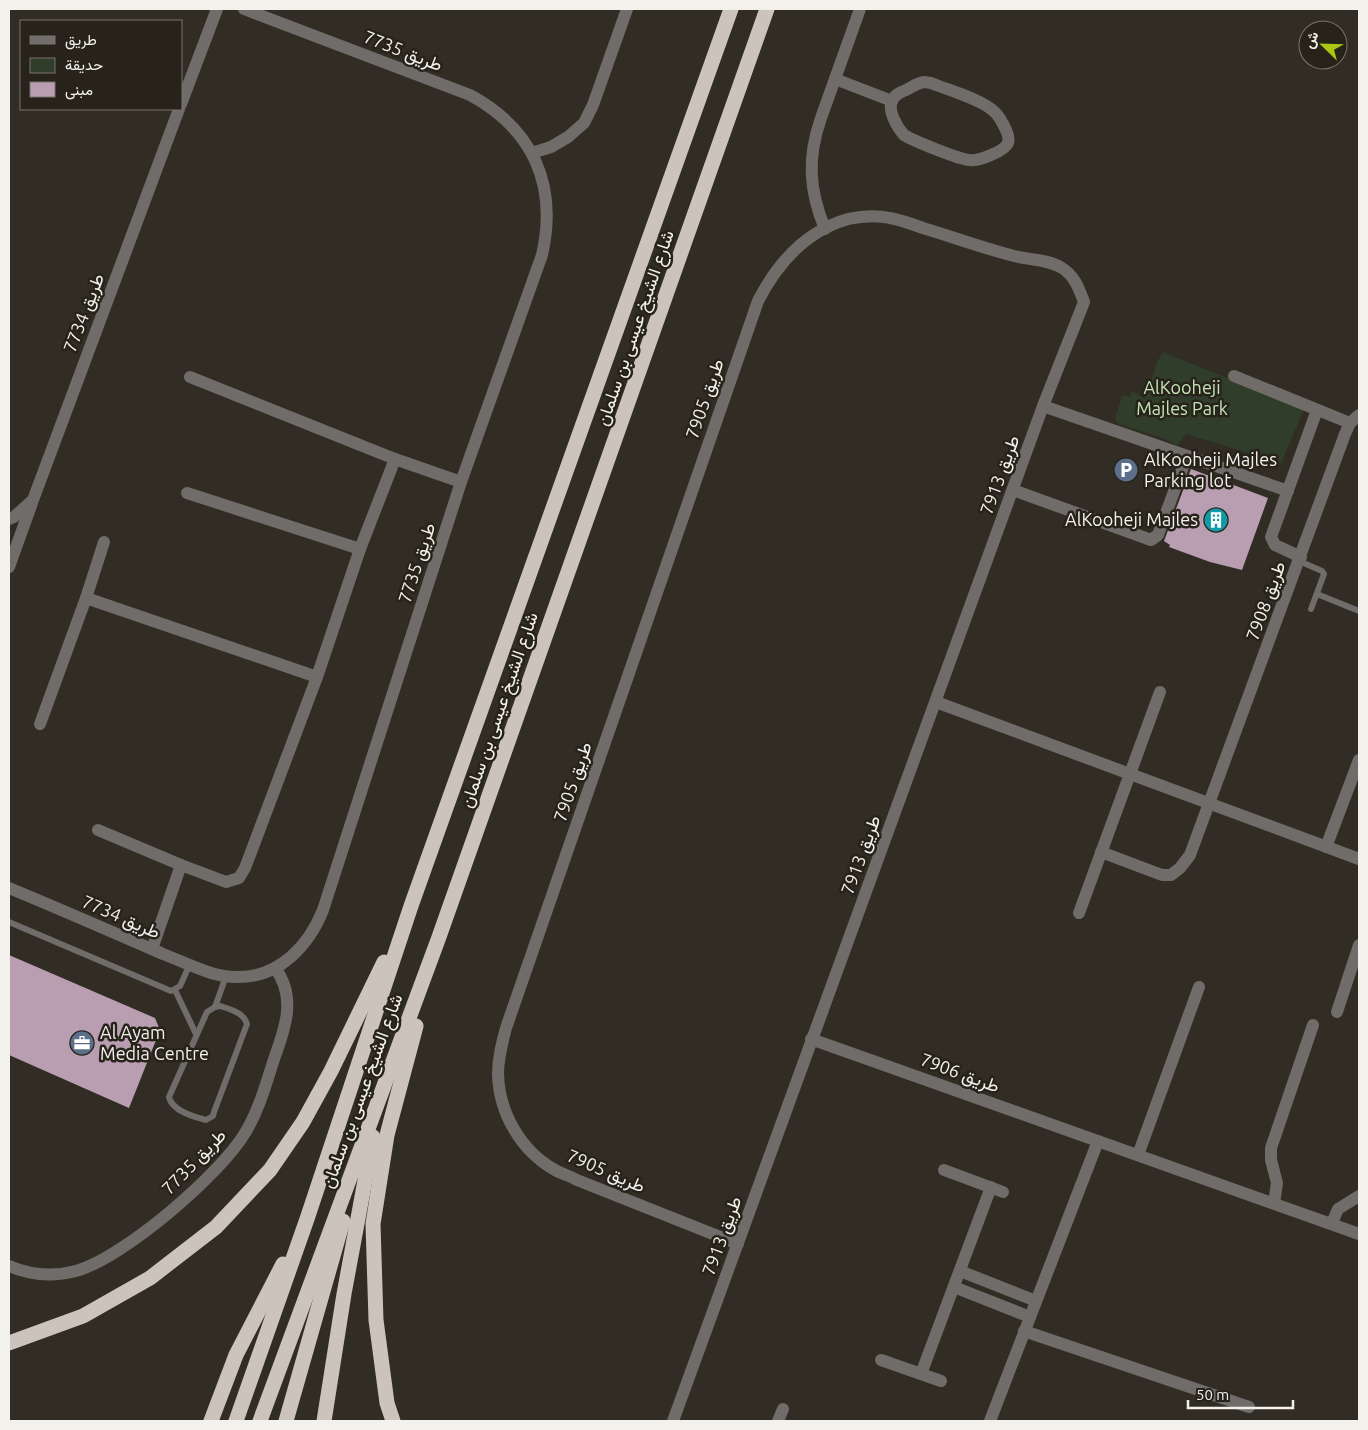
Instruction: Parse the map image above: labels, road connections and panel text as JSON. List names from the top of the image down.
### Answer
{
  "streets": {
    "highway": ["شارع الشيخ عيسى بن سلمان"],
    "street": [
      "طريق 7735",
      "طريق 7734",
      "طريق 7905",
      "طريق 7913",
      "طريق 7908",
      "طريق 7906"
    ]
  },
  "crossings": [
    ["طريق 7735", "طريق 7734"],
    ["طريق 7905", "طريق 7913"],
    ["طريق 7913", "طريق 7906"]
  ],
  "parks": ["AlKooheji Majles Park"],
  "places": {
    "parking": ["AlKooheji Majles Parking lot"],
    "building": ["AlKooheji Majles"],
    "office": ["Al Ayam Media Centre"]
  },
  "legend": ["طريق", "حديقة", "مبنى"],
  "scale_bar": "50 m",
  "north": "top left"
}
